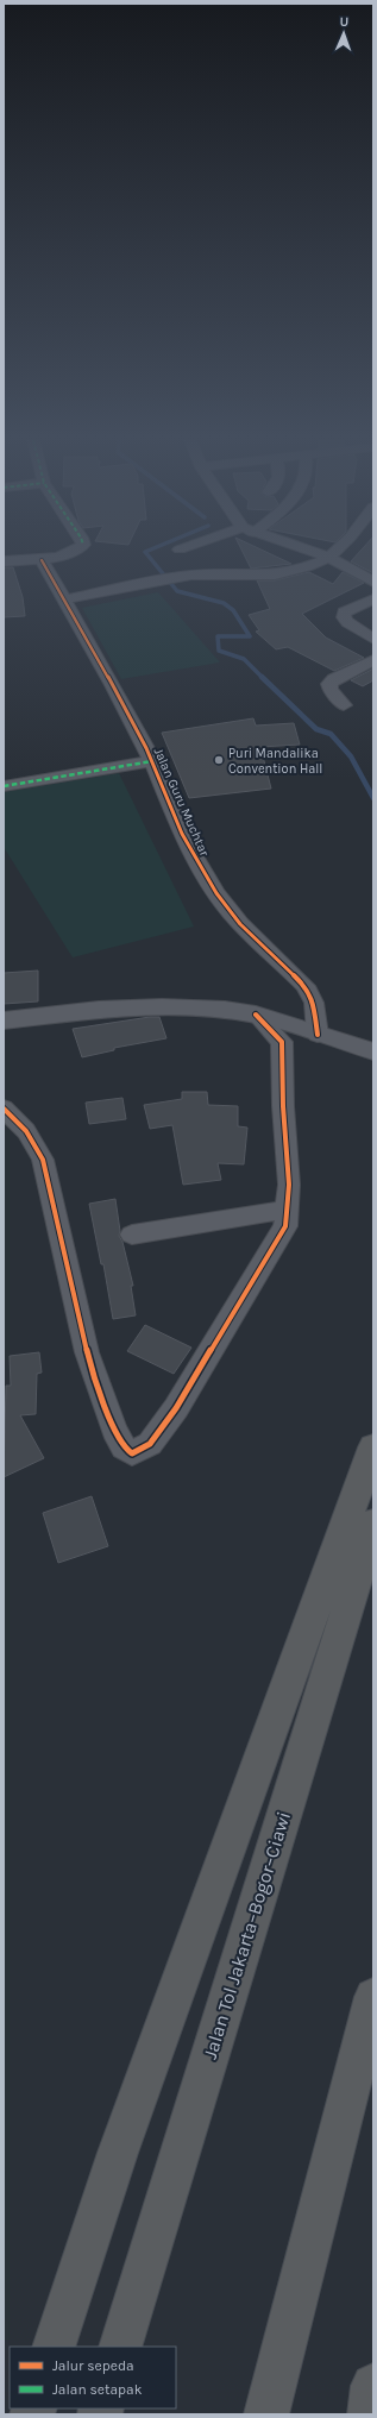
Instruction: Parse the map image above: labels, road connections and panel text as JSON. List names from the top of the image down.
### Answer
{
  "streets": {
    "highway": ["Jalan Tol Jakarta–Bogor–Ciawi"],
    "street": ["Jalan Guru Muchtar"]
  },
  "places": ["Puri Mandalika Convention Hall"],
  "legend": ["Jalur sepeda", "Jalan setapak"],
  "north": "top"
}
